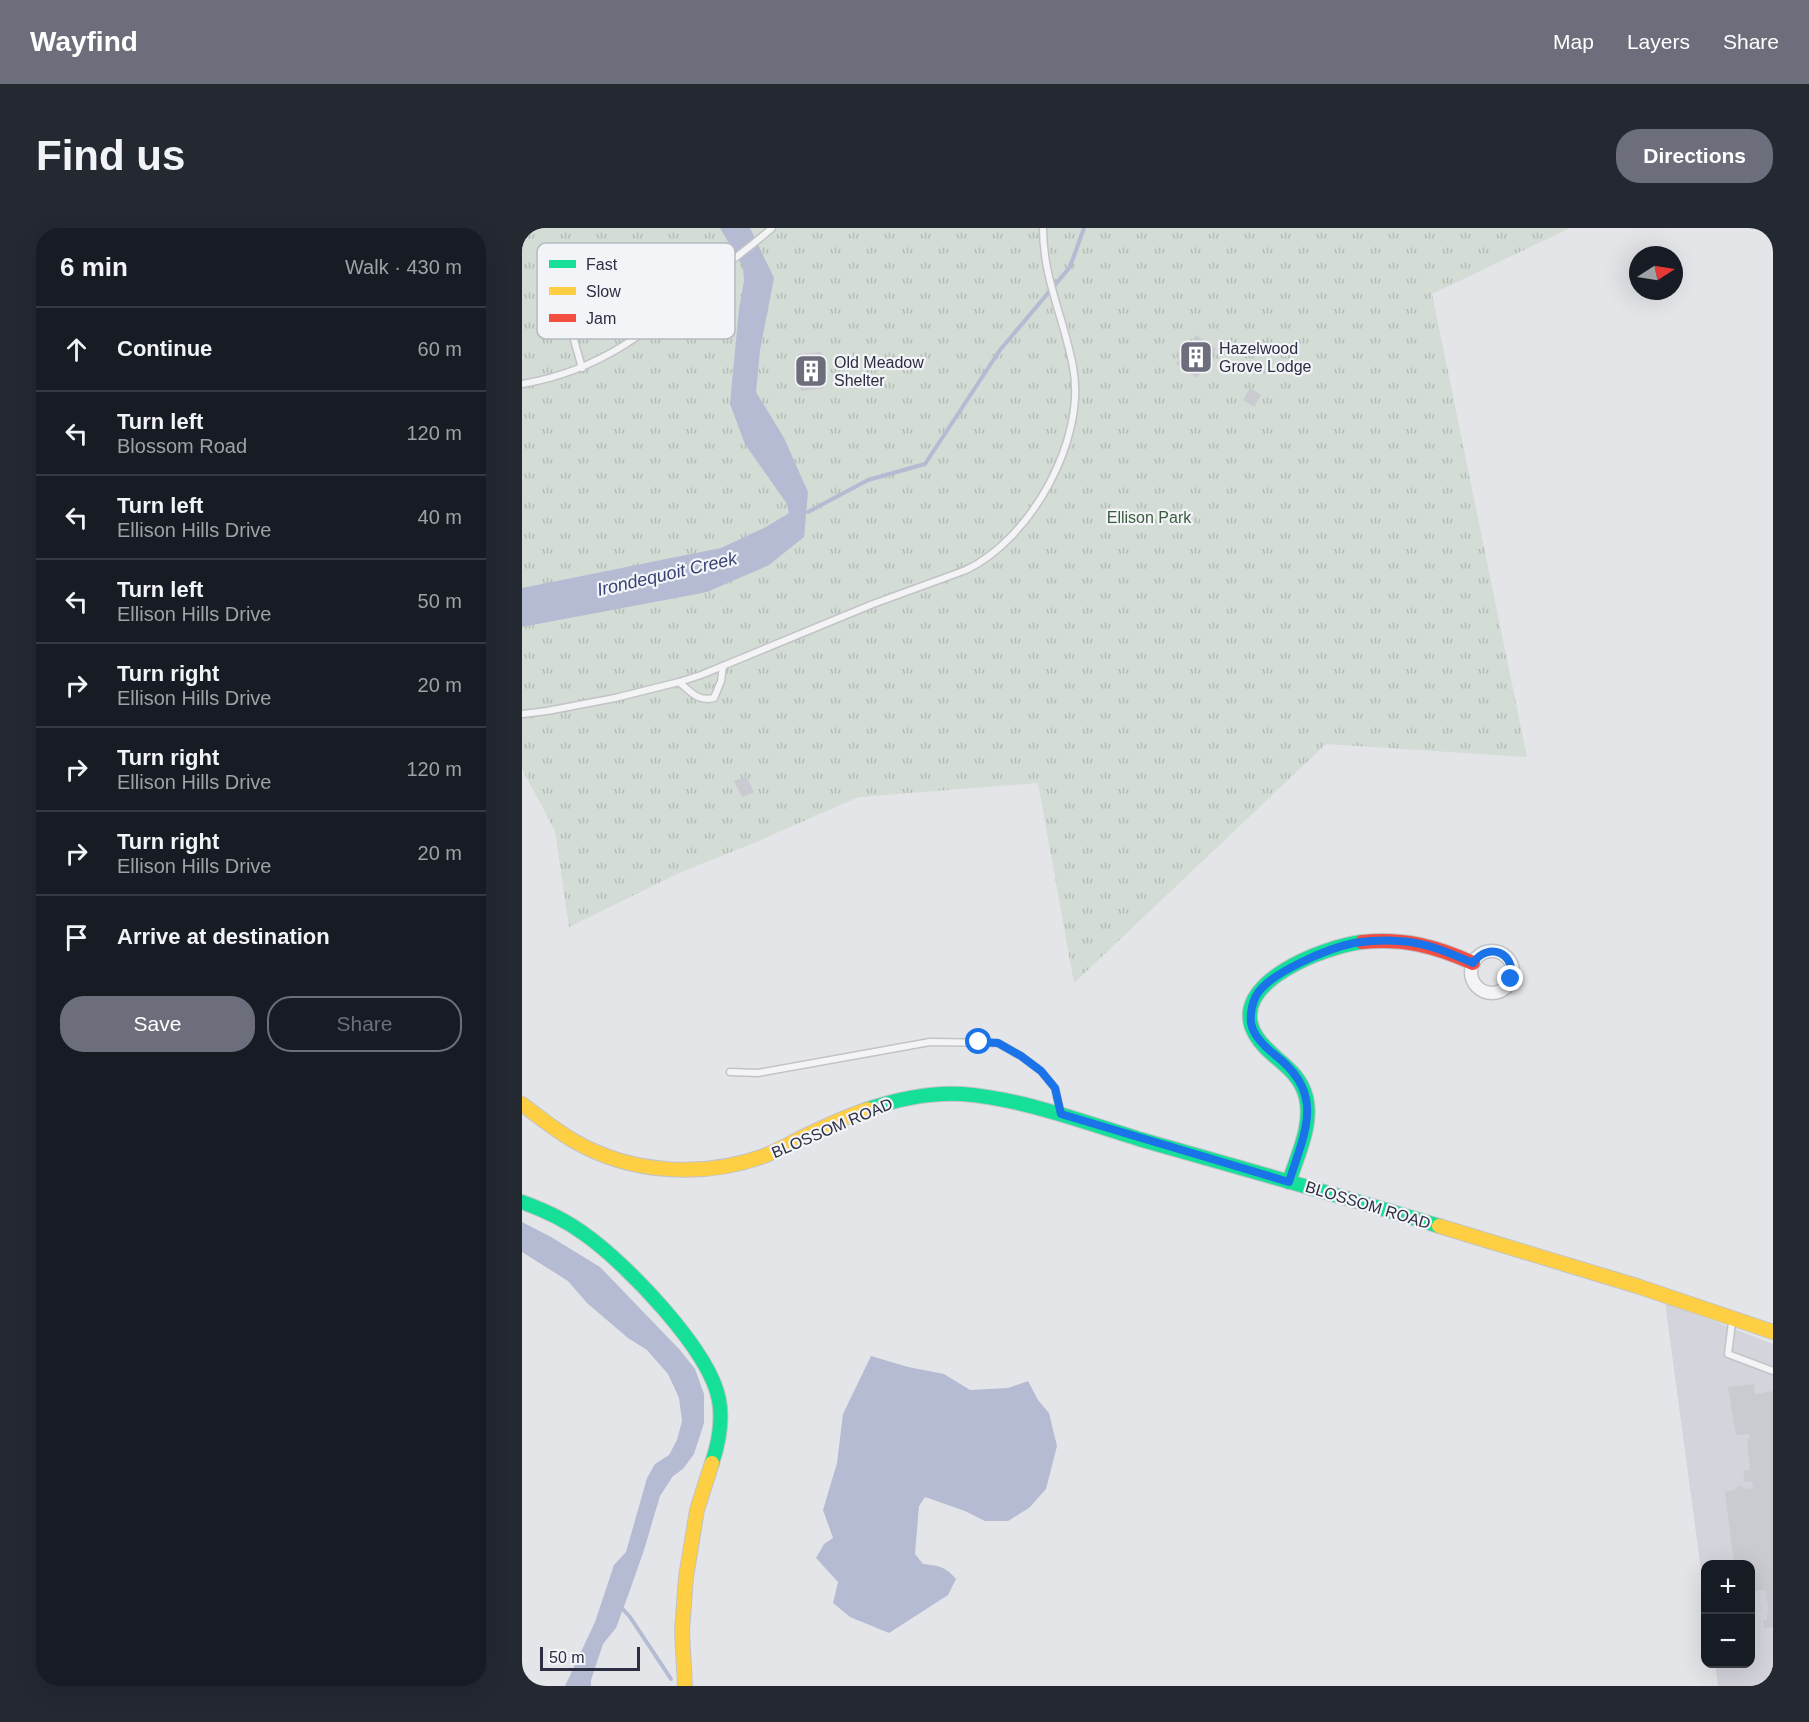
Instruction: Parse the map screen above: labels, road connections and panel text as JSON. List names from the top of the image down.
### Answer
{
  "streets": {
    "street": ["BLOSSOM ROAD"]
  },
  "water": ["Irondequoit Creek"],
  "parks": ["Ellison Park"],
  "places": {
    "building": ["Hazelwood Grove Lodge", "Old Meadow Shelter"]
  },
  "legend": ["Fast", "Slow", "Jam"],
  "scale_bar": "50 m",
  "north": "right",
  "page": {
    "header": "Wayfind",
    "nav": ["Map", "Layers", "Share"],
    "buttons": [
      "Directions",
      ["Save", "Share"]
    ],
    "title": "Find us",
    "heading": ["6 min", "Walk · 430 m"],
    "list": [
      ["Continue", "60 m"],
      ["Turn left", "Blossom Road", "120 m"],
      ["Turn left", "Ellison Hills Drive", "40 m"],
      ["Turn left", "Ellison Hills Drive", "50 m"],
      ["Turn right", "Ellison Hills Drive", "20 m"],
      ["Turn right", "Ellison Hills Drive", "120 m"],
      ["Turn right", "Ellison Hills Drive", "20 m"],
      "Arrive at destination"
    ],
    "map_buttons": ["+", "−"],
    "scale": "50 m"
  }
}
